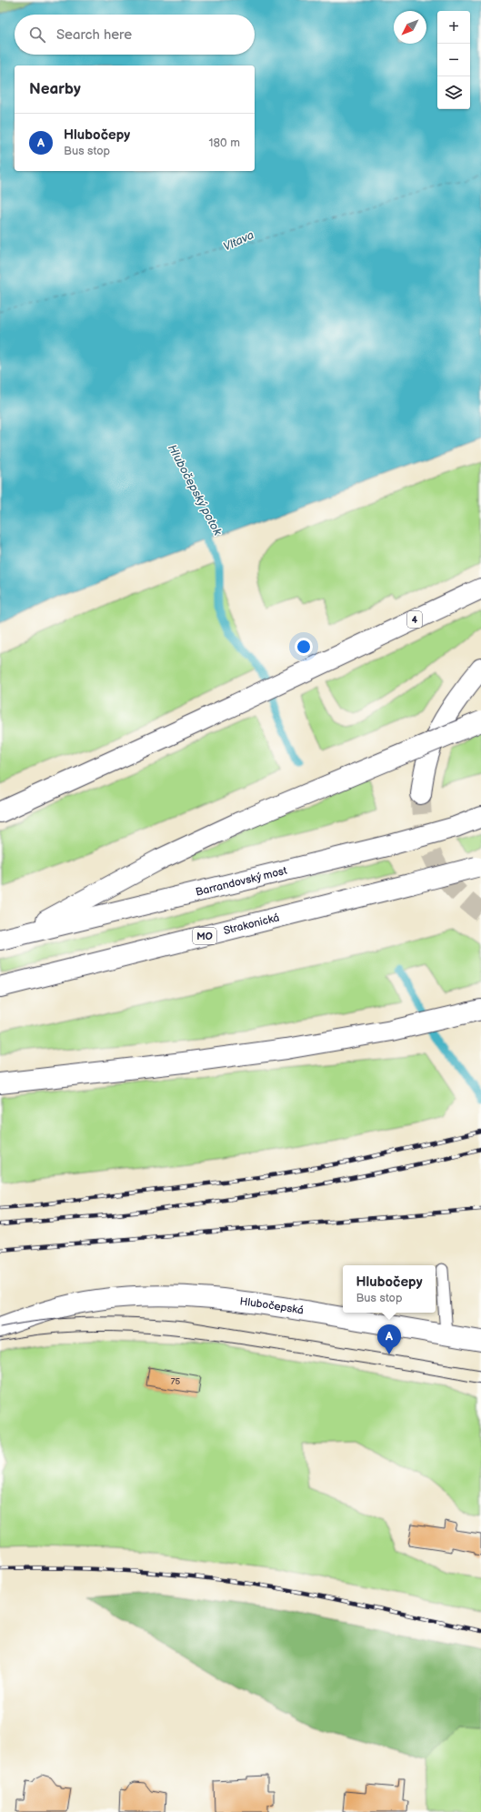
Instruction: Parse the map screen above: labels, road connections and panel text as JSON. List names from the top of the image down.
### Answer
{
  "streets": {
    "main road": [
      "4",
      "Barrandovský most",
      "Strakonická",
      "MO",
      "Hlubočepská"
    ]
  },
  "water": ["Vltava", "Hlubočepský potok"],
  "house_numbers": ["75"],
  "north": "bottom left",
  "page": {
    "map_buttons": ["+", "−"],
    "search": "Search here",
    "heading": "Nearby",
    "list": [
      {
        "mark": "A",
        "name": "Hlubočepy",
        "note": "Bus stop",
        "value": "180 m"
      }
    ],
    "popup": ["Hlubočepy", "Bus stop"],
    "pins": "A"
  }
}
